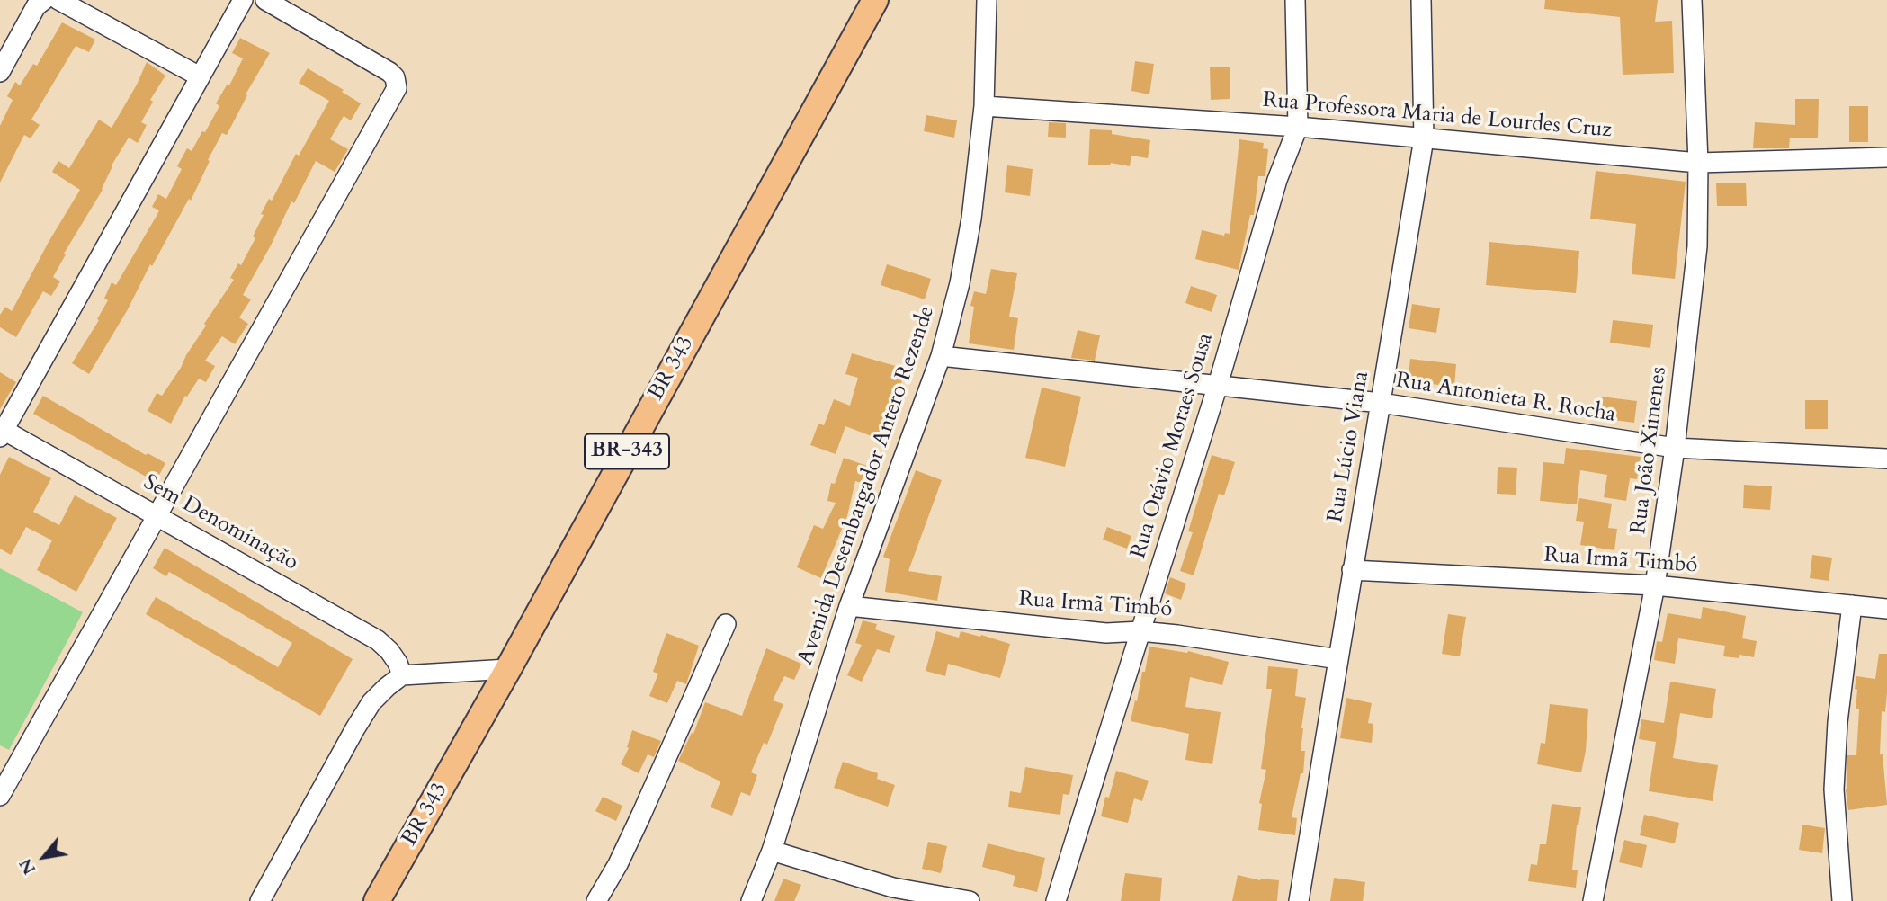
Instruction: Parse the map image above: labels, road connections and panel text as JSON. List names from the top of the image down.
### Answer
{
  "streets": {
    "main road": ["BR 343", "BR-343"],
    "street": [
      "Rua Professora Maria de Lourdes Cruz",
      "Rua Antonieta R. Rocha",
      "Rua Otávio Moraes Sousa",
      "Rua Lúcio Viana",
      "Rua João Ximenes",
      "Avenida Desembargador Antero Rezende",
      "Sem Denominação",
      "Rua Irmã Timbó"
    ]
  },
  "crossings": [
    ["Rua Professora Maria de Lourdes Cruz", "Rua Otávio Moraes Sousa"],
    ["Rua Professora Maria de Lourdes Cruz", "Rua Lúcio Viana"],
    ["Rua Professora Maria de Lourdes Cruz", "Rua João Ximenes"],
    ["Rua Professora Maria de Lourdes Cruz", "Avenida Desembargador Antero Rezende"],
    ["Rua Antonieta R. Rocha", "Rua Otávio Moraes Sousa"],
    ["Rua Antonieta R. Rocha", "Rua Lúcio Viana"],
    ["Rua Antonieta R. Rocha", "Rua João Ximenes"],
    ["Rua Antonieta R. Rocha", "Avenida Desembargador Antero Rezende"],
    ["Rua Otávio Moraes Sousa", "Rua Irmã Timbó"],
    ["Rua Lúcio Viana", "Rua Irmã Timbó"],
    ["Rua João Ximenes", "Rua Irmã Timbó"],
    ["Avenida Desembargador Antero Rezende", "Rua Irmã Timbó"]
  ],
  "north": "bottom left"
}
